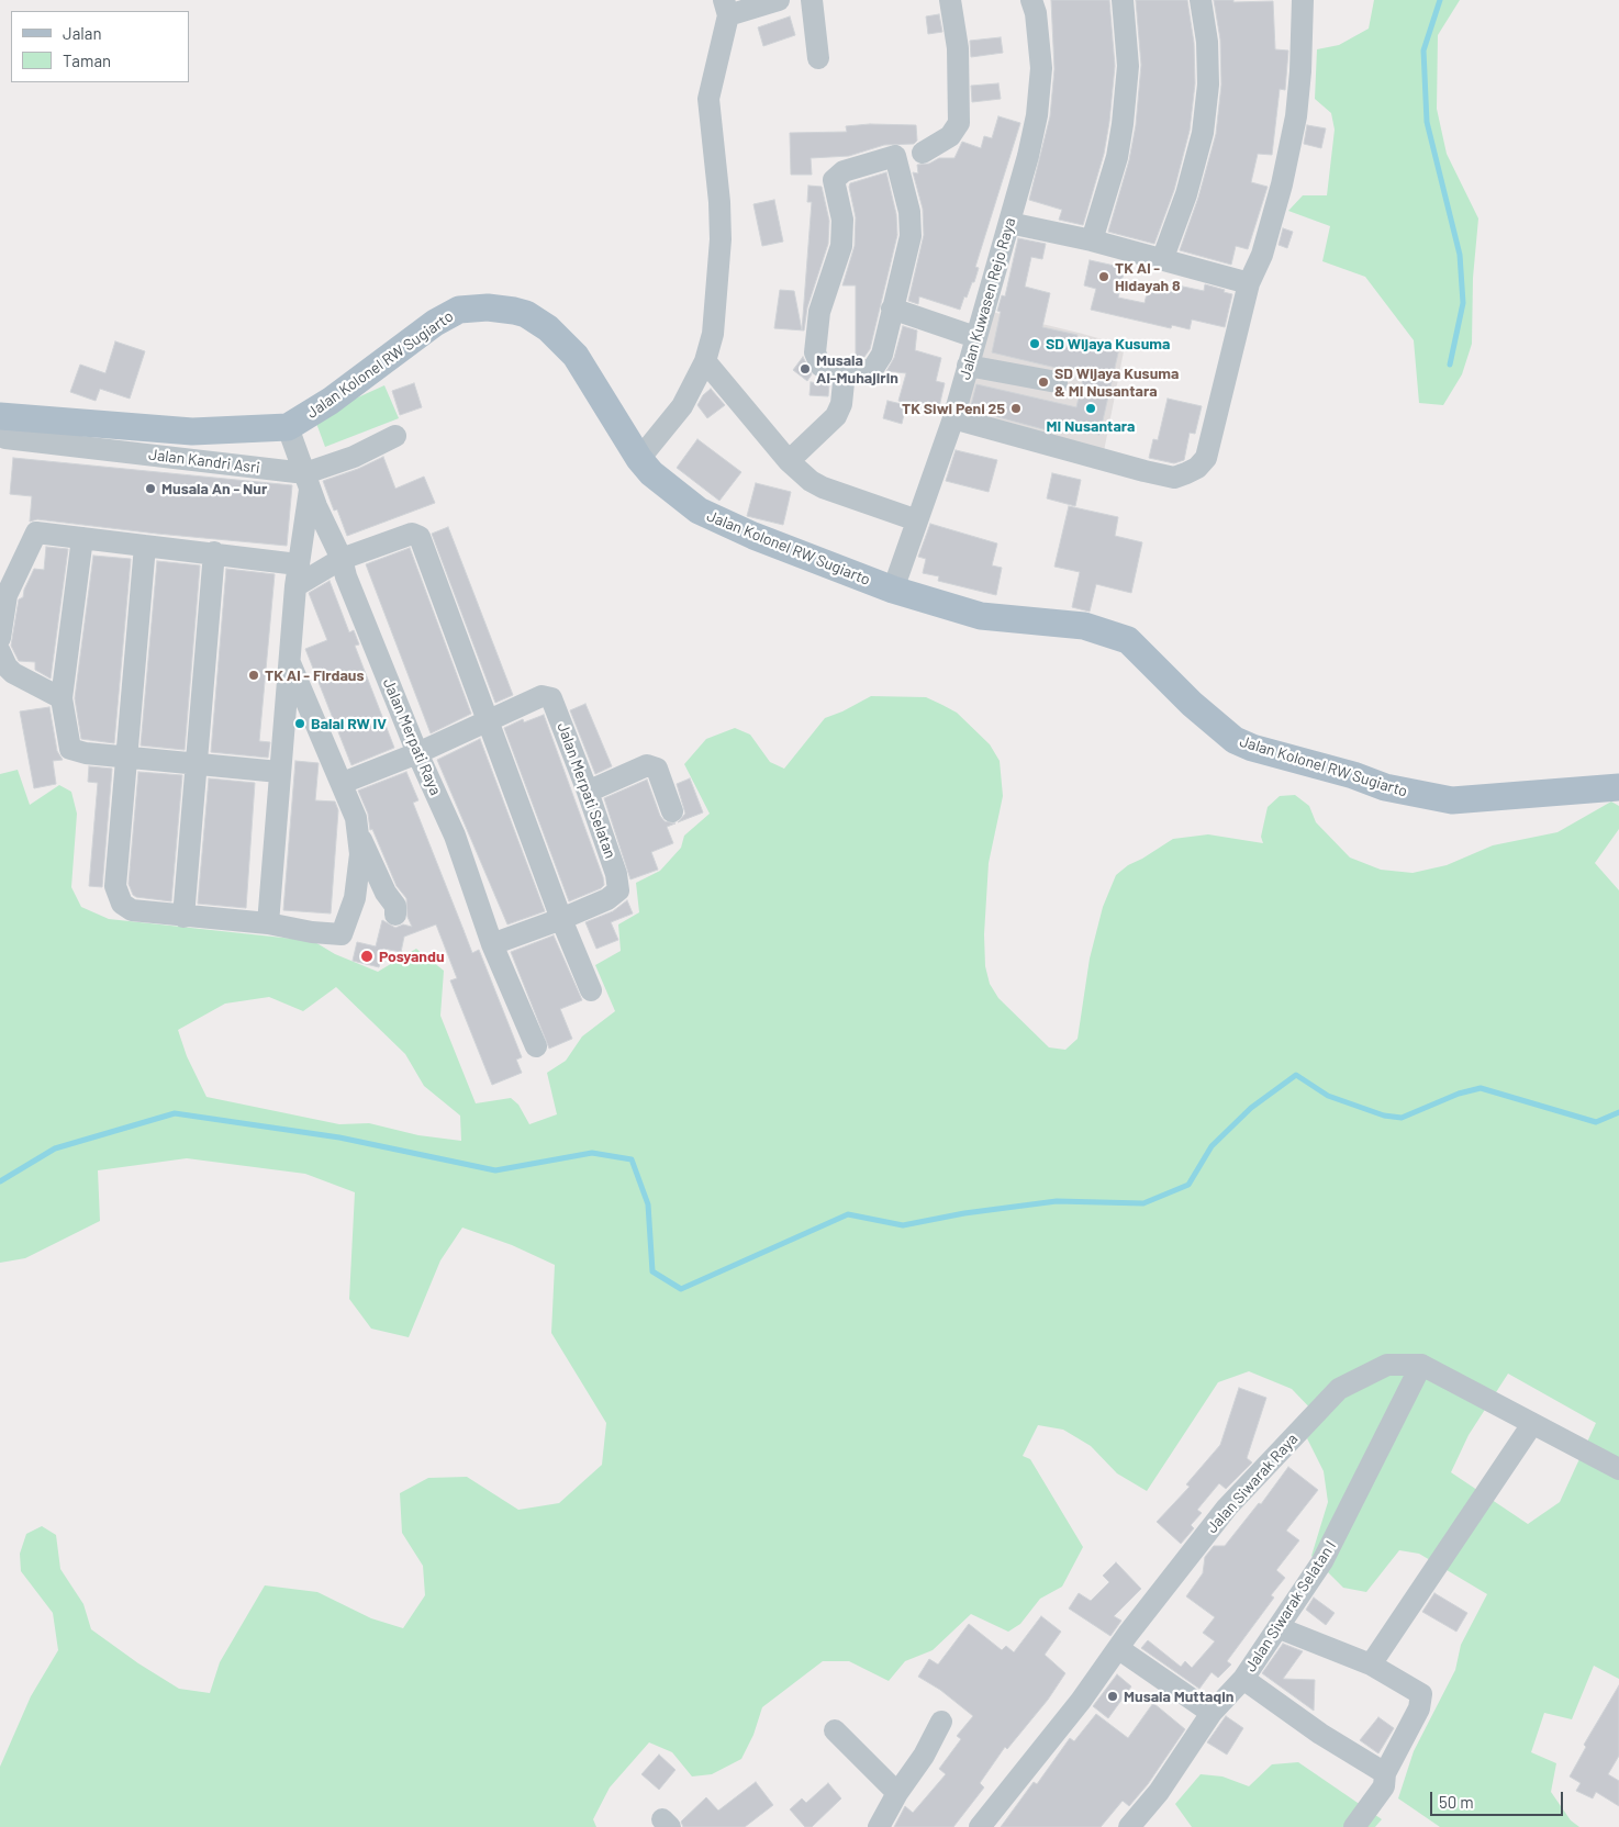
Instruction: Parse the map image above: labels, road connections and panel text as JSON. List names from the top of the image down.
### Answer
{
  "streets": {
    "main road": ["Jalan Kolonel RW Sugiarto"],
    "street": [
      "Jalan Kuwasen Rejo Raya",
      "Jalan Kandri Asri",
      "Jalan Merpati Raya",
      "Jalan Merpati Selatan",
      "Jalan Siwarak Raya",
      "Jalan Siwarak Selatan I"
    ]
  },
  "crossings": [
    ["Jalan Kuwasen Rejo Raya", "Jalan Kolonel RW Sugiarto"],
    ["Jalan Kolonel RW Sugiarto", "Jalan Kandri Asri"],
    ["Jalan Kolonel RW Sugiarto", "Jalan Merpati Raya"],
    ["Jalan Kandri Asri", "Jalan Merpati Raya"],
    ["Jalan Merpati Raya", "Jalan Merpati Selatan"],
    ["Jalan Siwarak Raya", "Jalan Siwarak Selatan I"]
  ],
  "places": [
    "TK Al - Hidayah 8",
    "SD Wijaya Kusuma",
    "Musala Al-Muhajirin",
    "SD Wijaya Kusuma & MI Nusantara",
    "TK Siwi Peni 25",
    "MI Nusantara",
    "Musala An - Nur",
    "TK Al - Firdaus",
    "Balai RW IV",
    "Posyandu",
    "Musala Muttaqin"
  ],
  "legend": ["Jalan", "Taman"],
  "scale_bar": "50 m"
}
